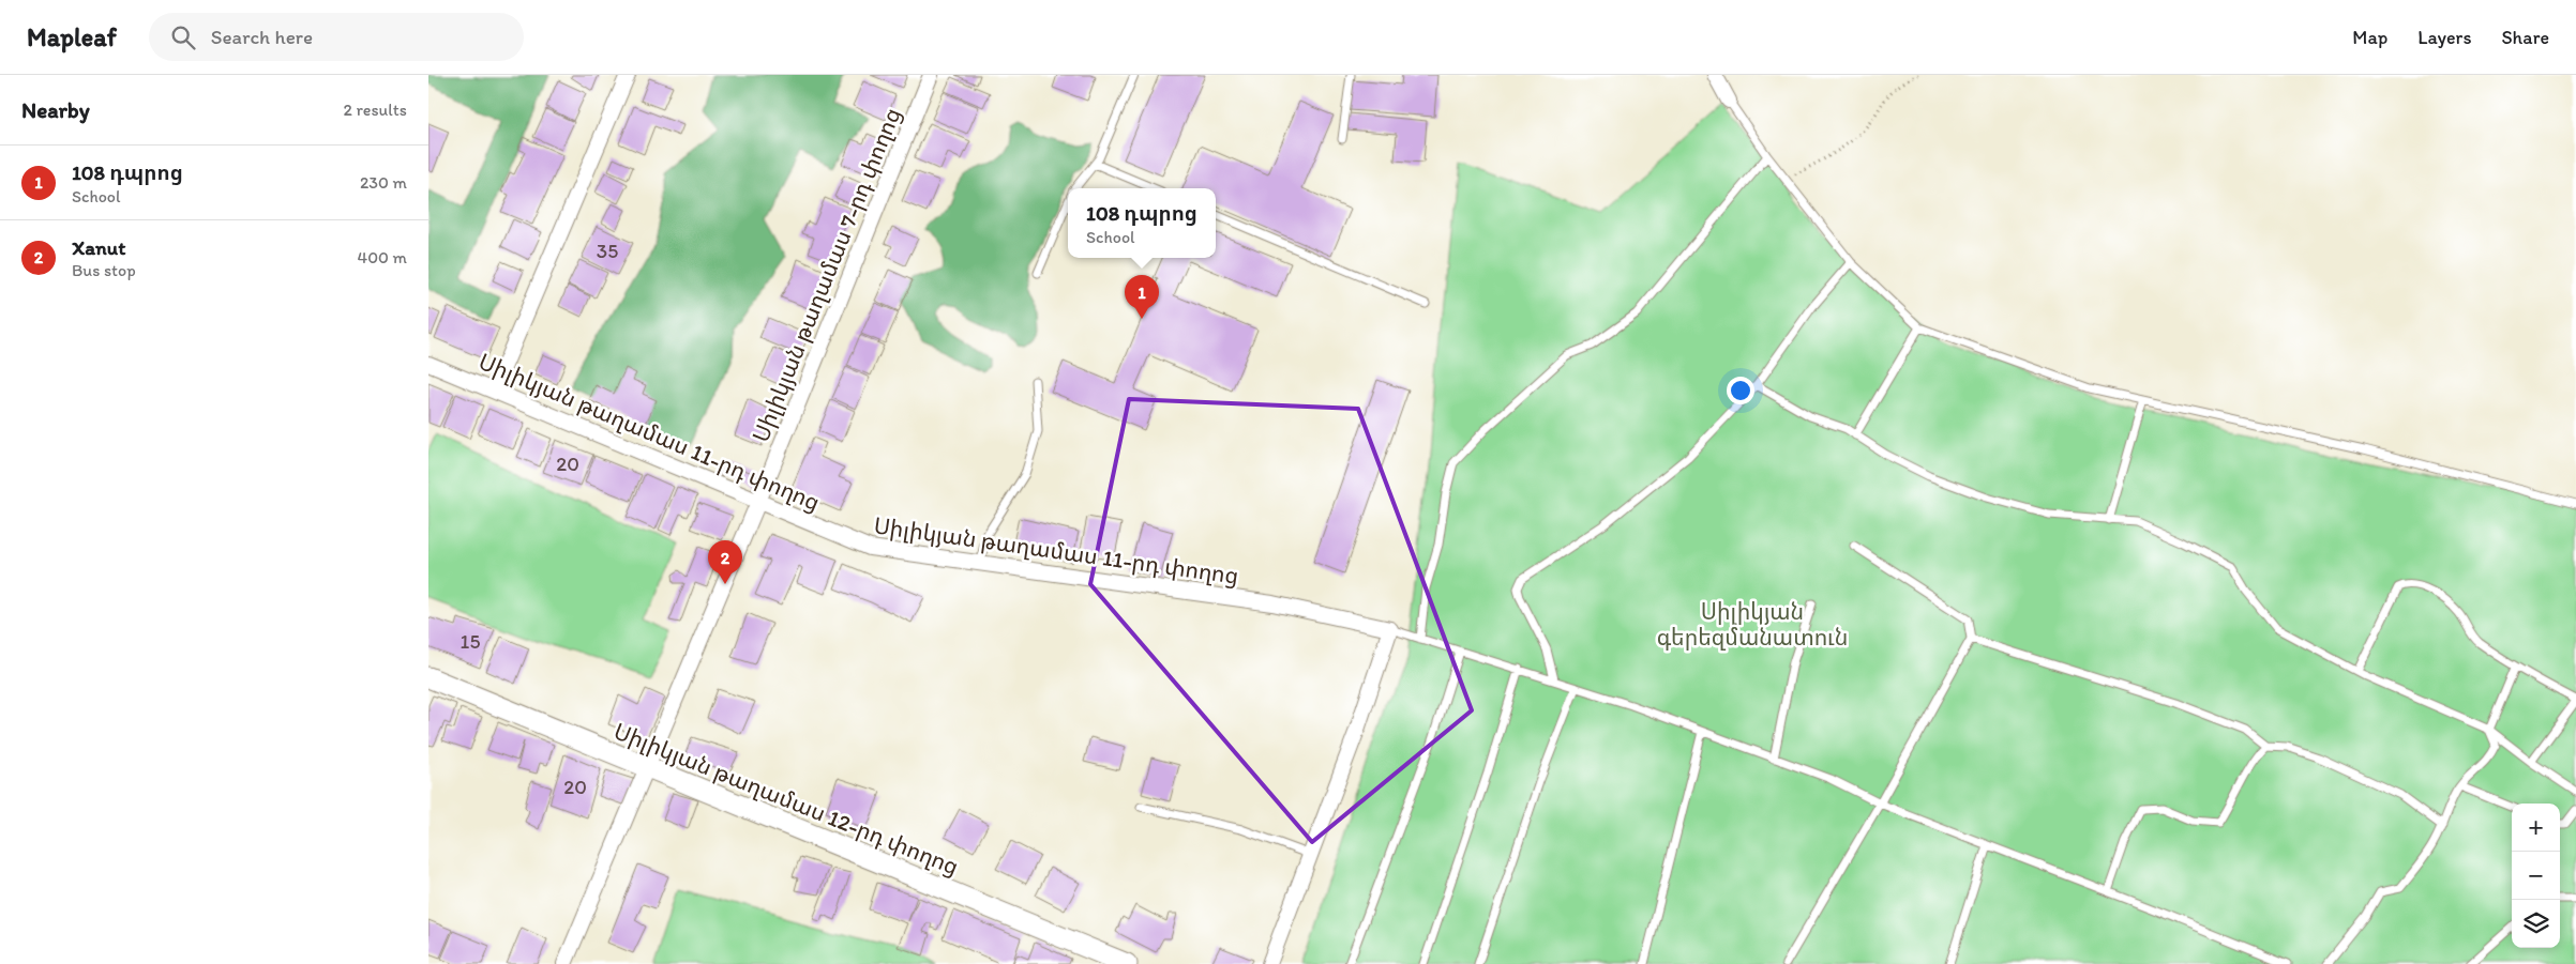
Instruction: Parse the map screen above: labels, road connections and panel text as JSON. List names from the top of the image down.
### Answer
{
  "streets": {
    "main road": ["Սիլիկյան թաղամաս 12-րդ փողոց"],
    "street": ["Սիլիկյան թաղամաս 7-րդ փողոց", "Սիլիկյան թաղամաս 11-րդ փողոց"]
  },
  "crossings": [
    ["Սիլիկյան թաղամաս 7-րդ փողոց", "Սիլիկյան թաղամաս 11-րդ փողոց"],
    ["Սիլիկյան թաղամաս 7-րդ փողոց", "Սիլիկյան թաղամաս 12-րդ փողոց"]
  ],
  "parks": ["Սիլիկյան գերեզմանատուն"],
  "house_numbers": [
    "35",
    "20",
    "15",
    "20"
  ],
  "page": {
    "header": "Mapleaf",
    "search": "Search here",
    "nav": ["Map", "Layers", "Share"],
    "heading": ["Nearby", "2 results"],
    "list": [
      {
        "mark": "1",
        "name": "108 դպրոց",
        "note": "School",
        "value": "230 m"
      },
      {
        "mark": "2",
        "name": "Xanut",
        "note": "Bus stop",
        "value": "400 m"
      }
    ],
    "popup": ["108 դպրոց", "School"],
    "pins": ["1", "2"],
    "map_buttons": ["+", "−"]
  }
}
